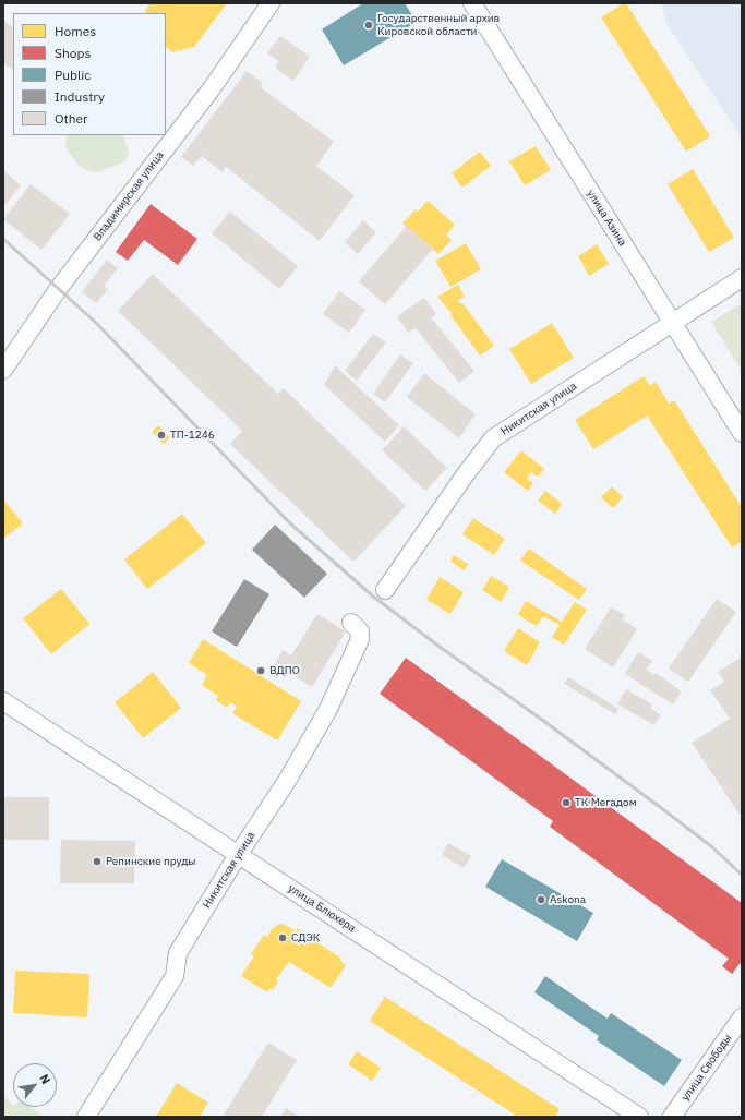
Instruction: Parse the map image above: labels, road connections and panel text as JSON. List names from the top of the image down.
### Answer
{
  "streets": {
    "street": [
      "Владимирская улица",
      "улица Азина",
      "Никитская улица",
      "улица Блюхера",
      "улица Свободы"
    ]
  },
  "crossings": [
    ["улица Азина", "Никитская улица"],
    ["Никитская улица", "улица Блюхера"]
  ],
  "places": [
    "Государственный архив Кировской области",
    "ТП-1246",
    "ВДПО",
    "ТК Мегадом",
    "Репинские пруды",
    "Askona",
    "СДЭК"
  ],
  "legend": [
    "Homes",
    "Shops",
    "Public",
    "Industry",
    "Other"
  ],
  "north": "top right"
}
